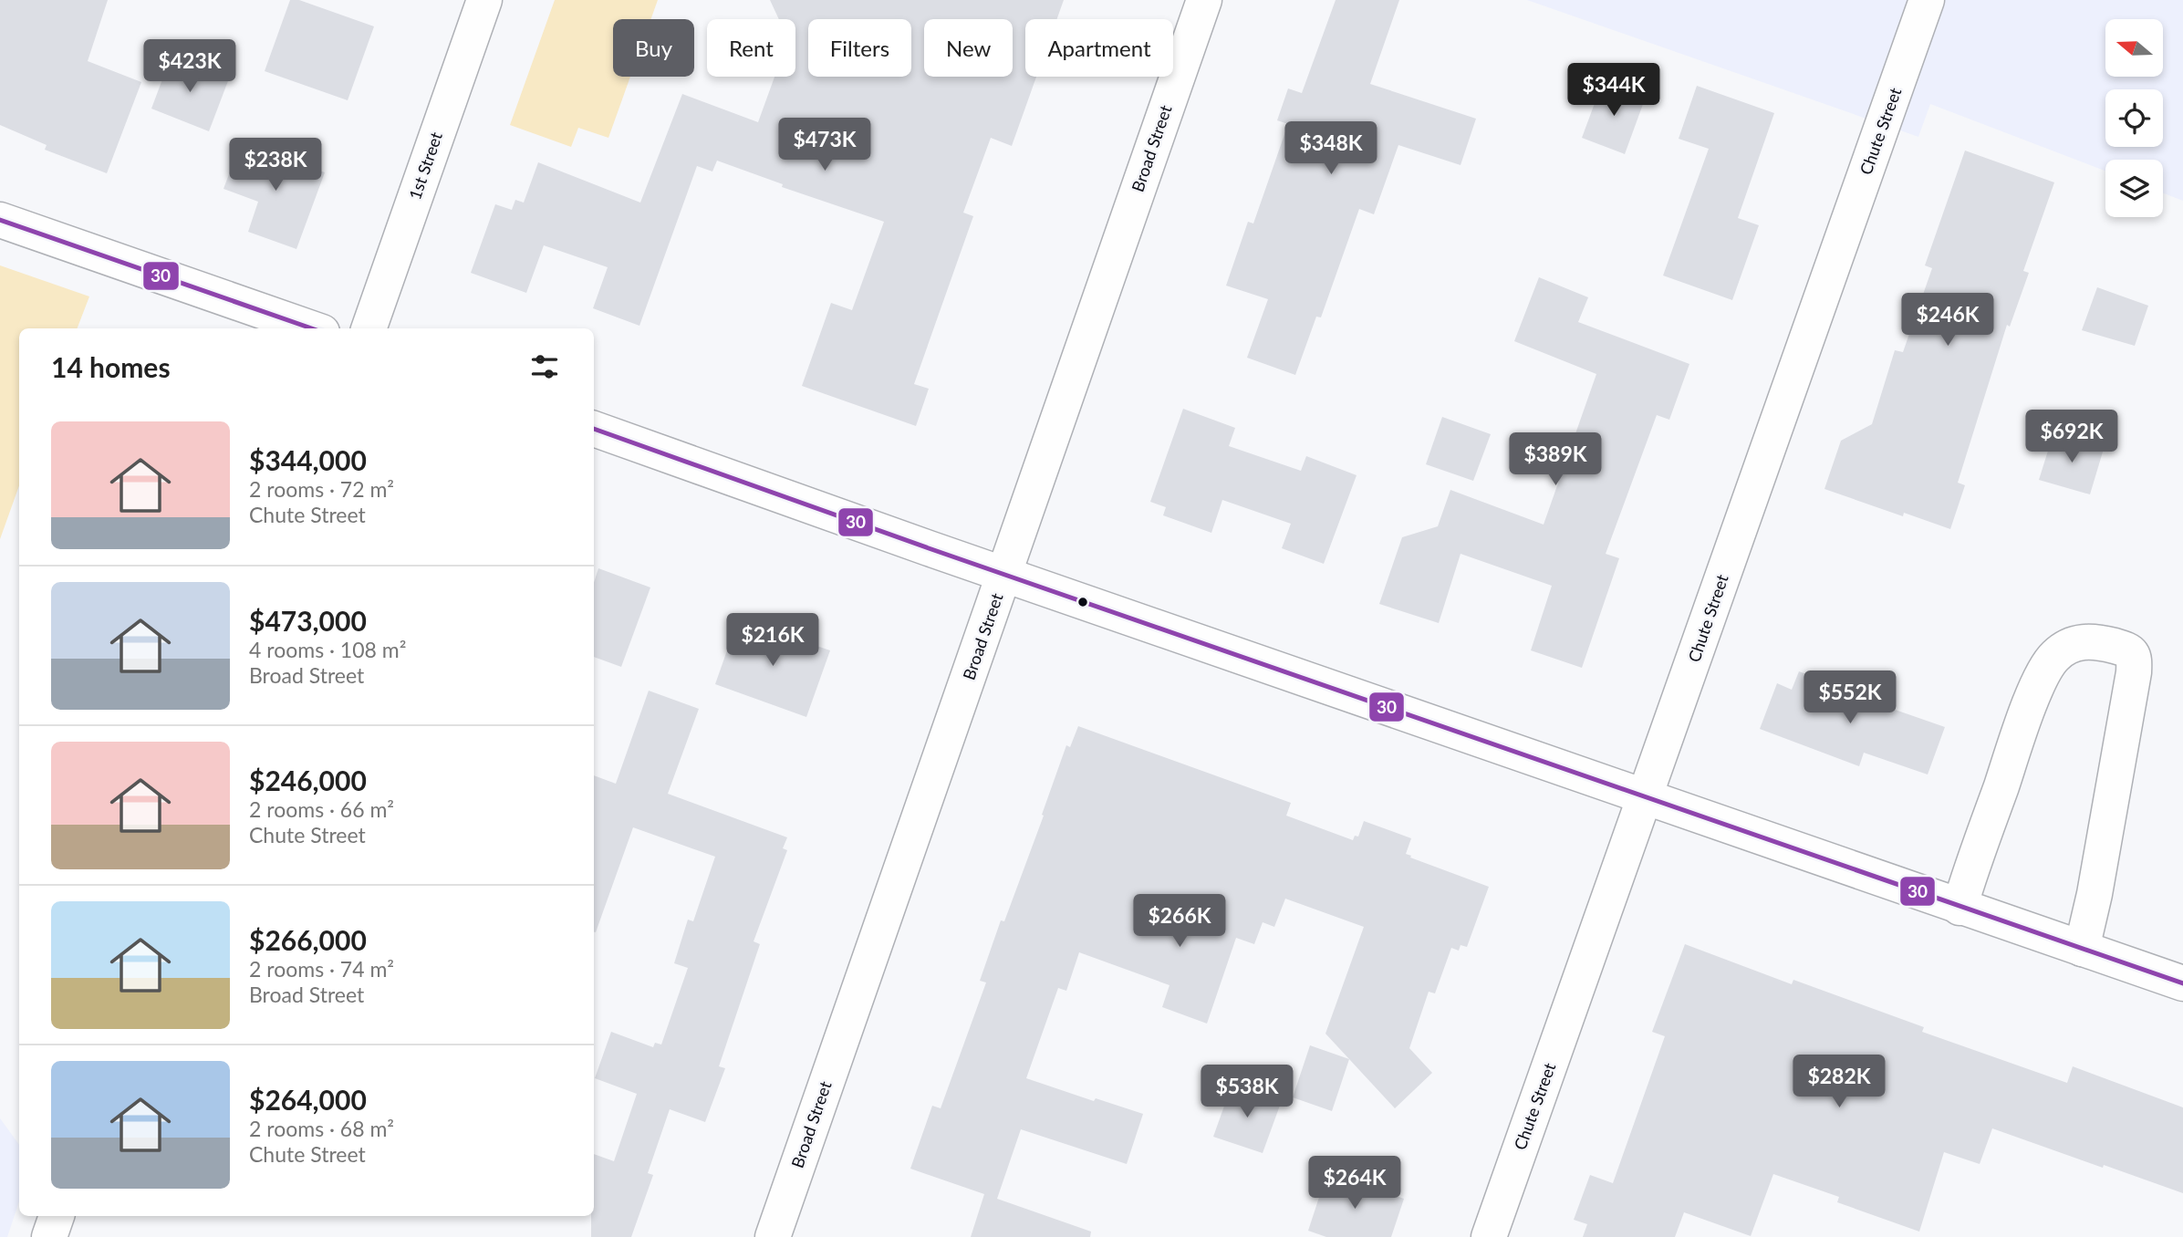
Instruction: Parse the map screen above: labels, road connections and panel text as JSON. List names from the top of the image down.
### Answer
{
  "streets": {
    "street": ["Chute Street", "Broad Street", "1st Street"]
  },
  "lines": ["transit line 30"],
  "north": "left",
  "page": {
    "chip": [
      "Buy",
      "Rent",
      "Filters",
      "New",
      "Apartment"
    ],
    "price": [
      "$423K",
      "$344K",
      "$473K",
      "$348K",
      "$238K",
      "$246K",
      "$692K",
      "$389K",
      "$216K",
      "$552K",
      "$266K",
      "$282K",
      "$538K",
      "$264K"
    ],
    "heading": "14 homes",
    "list": [
      {
        "name": "$344,000",
        "note": "2 rooms · 72 m² · Chute Street"
      },
      {
        "name": "$473,000",
        "note": "4 rooms · 108 m² · Broad Street"
      },
      {
        "name": "$246,000",
        "note": "2 rooms · 66 m² · Chute Street"
      },
      {
        "name": "$266,000",
        "note": "2 rooms · 74 m² · Broad Street"
      },
      {
        "name": "$264,000",
        "note": "2 rooms · 68 m² · Chute Street"
      }
    ]
  }
}
